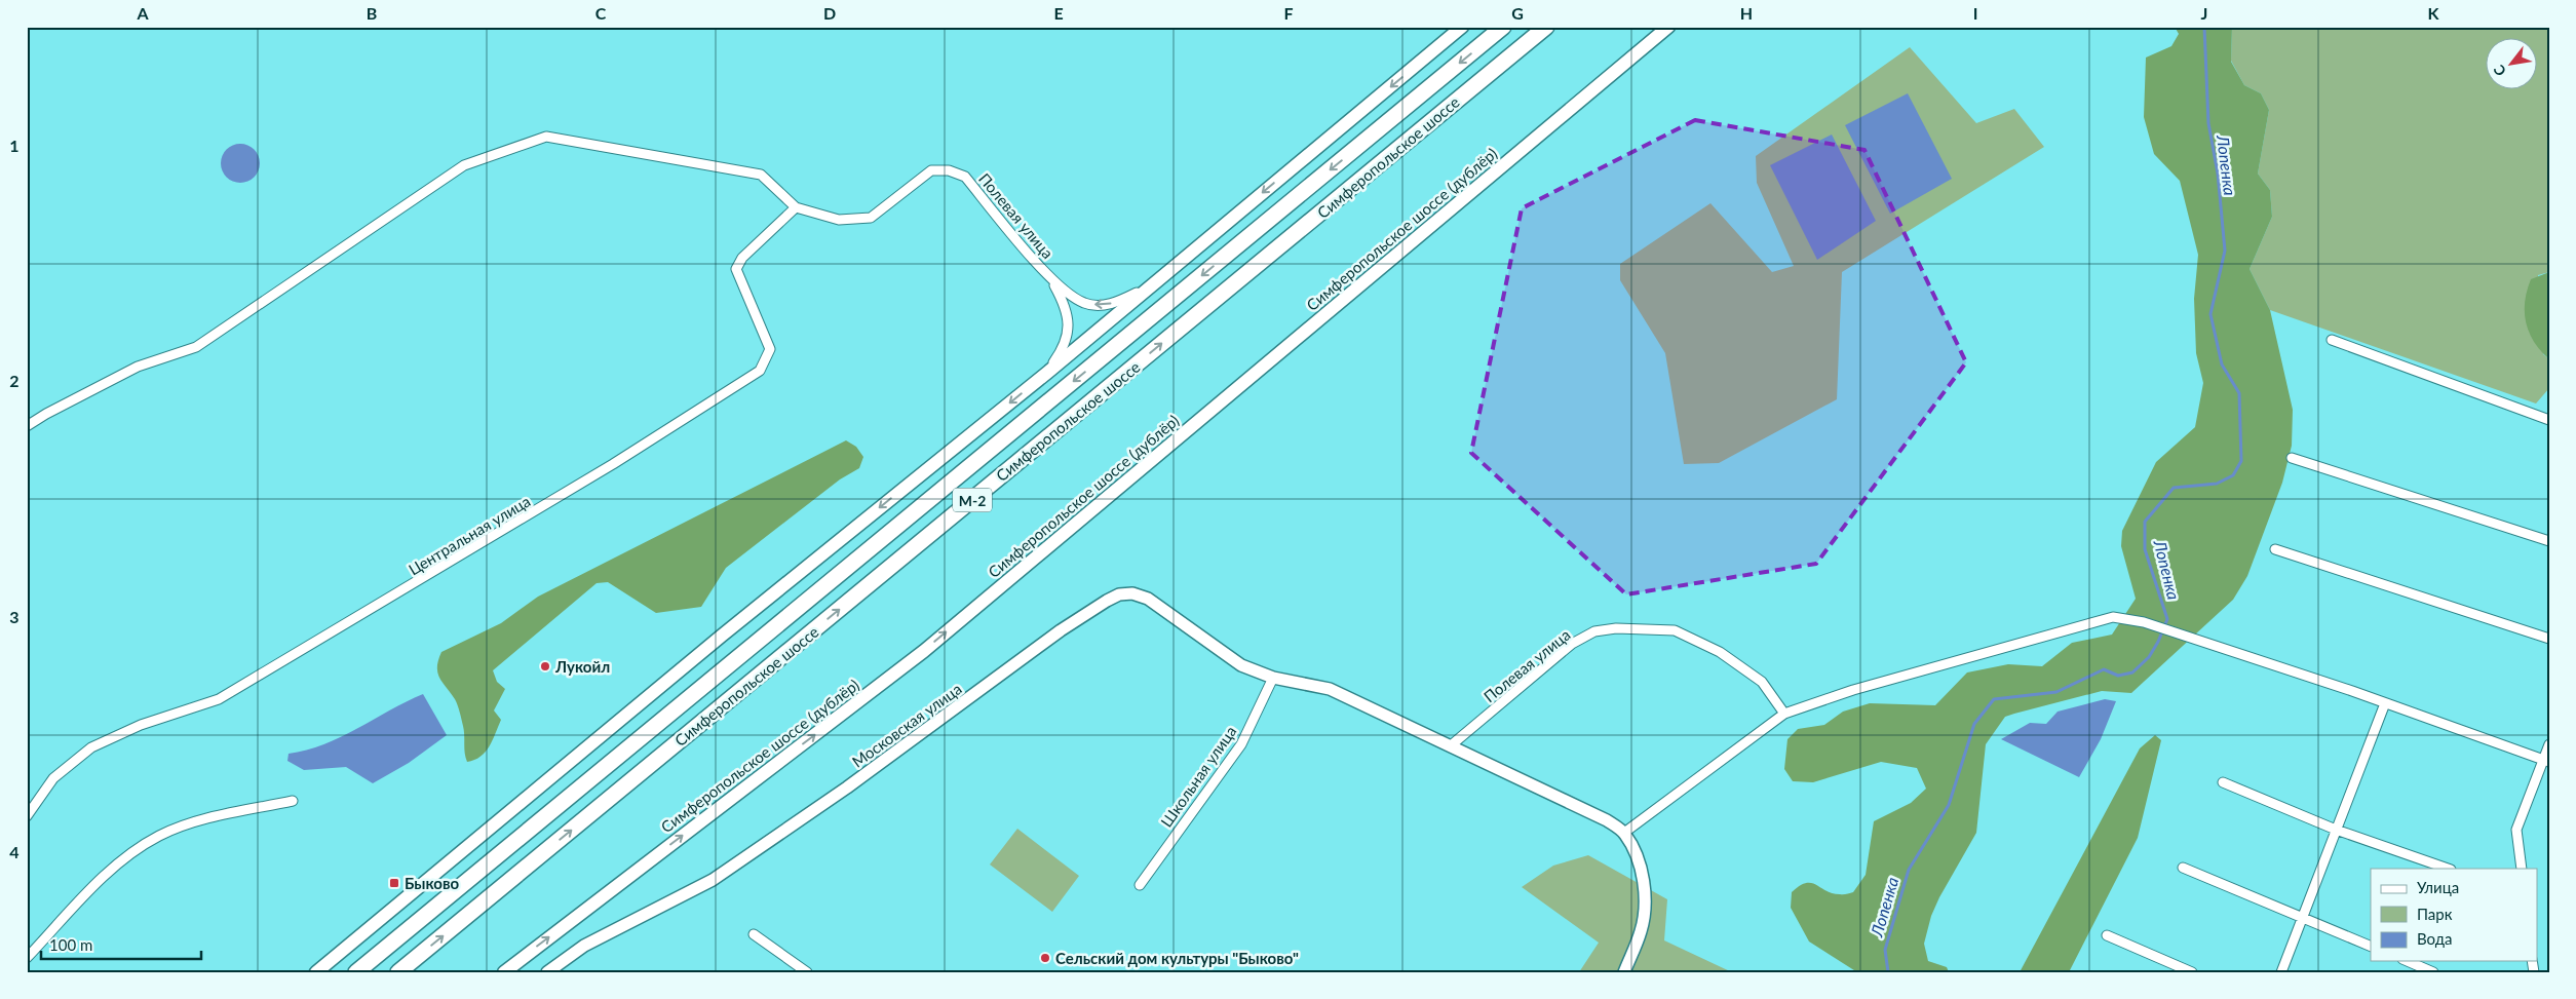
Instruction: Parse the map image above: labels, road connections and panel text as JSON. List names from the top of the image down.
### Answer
{
  "streets": {
    "highway": ["Симферопольское шоссе", "М-2"],
    "main road": ["Симферопольское шоссе (дублёр)"],
    "street": [
      "Полевая улица",
      "Центральная улица",
      "Московская улица",
      "Школьная улица"
    ]
  },
  "crossings": [
    ["Полевая улица", "Центральная улица"],
    ["Полевая улица", "Московская улица"],
    ["Московская улица", "Школьная улица"]
  ],
  "one_way": ["Симферопольское шоссе (дублёр)"],
  "water": ["Лопенка"],
  "places": {
    "other": ["Лукойл", "Сельский дом культуры \"Быково\""],
    "transit": ["Быково"]
  },
  "legend": ["Улица", "Парк", "Вода"],
  "scale_bar": "100 m",
  "north": "bottom left",
  "grid": {
    "columns": [
      "A",
      "B",
      "C",
      "D",
      "E",
      "F",
      "G",
      "H",
      "I",
      "J",
      "K"
    ],
    "rows": [
      "1",
      "2",
      "3",
      "4"
    ]
  }
}
